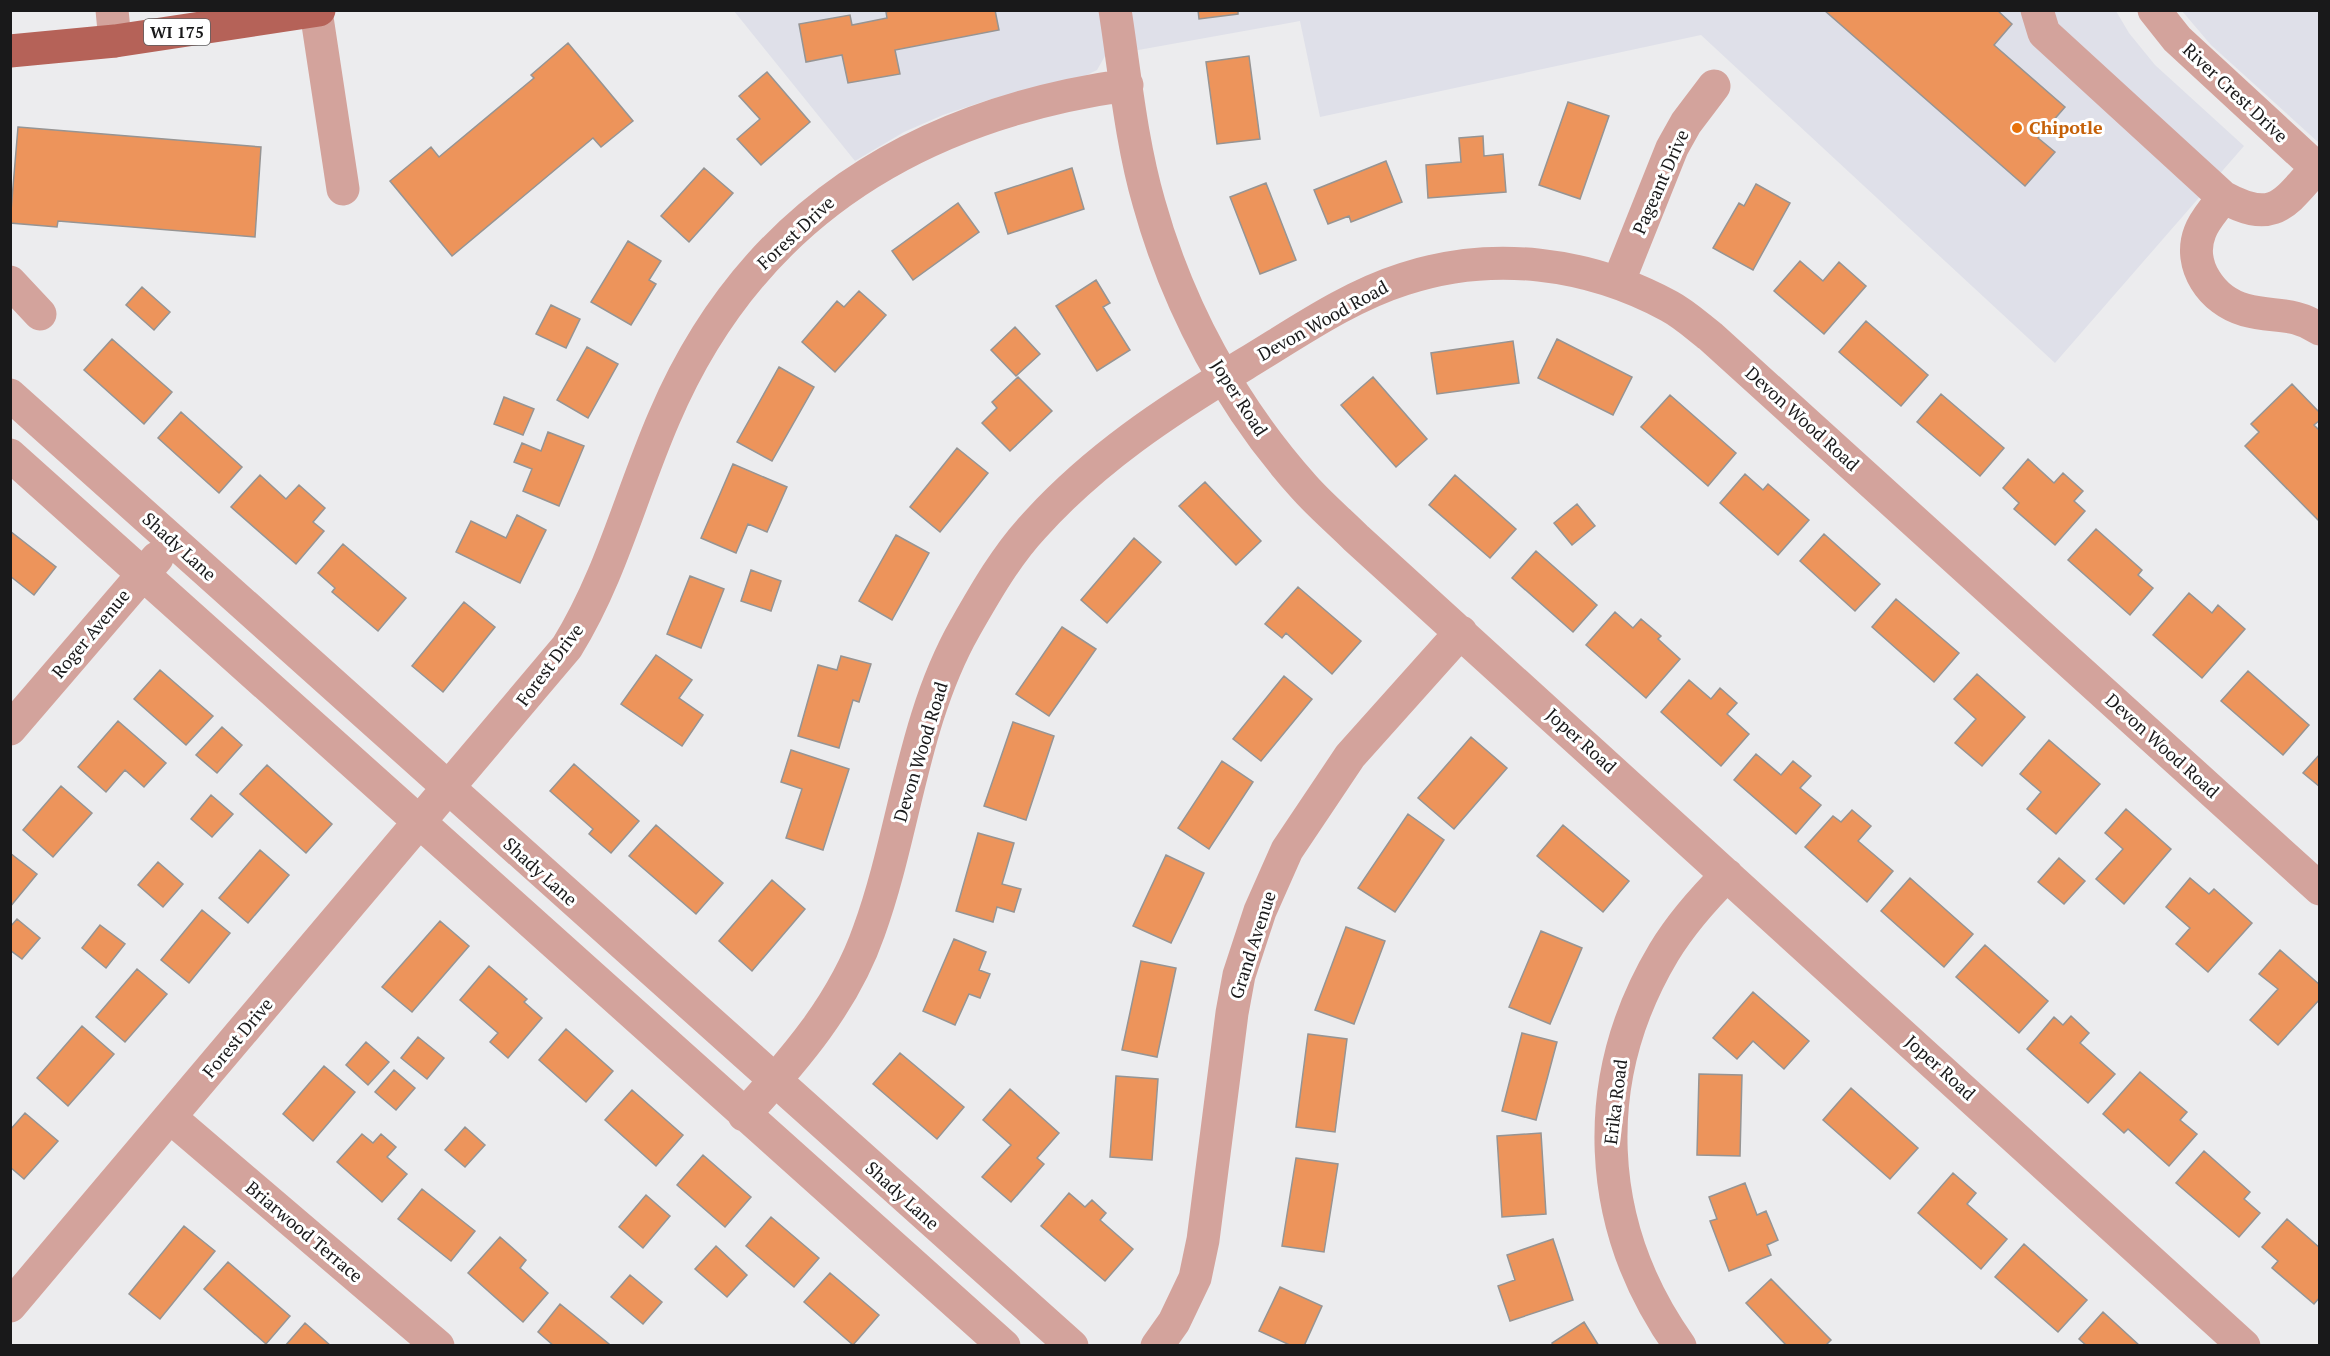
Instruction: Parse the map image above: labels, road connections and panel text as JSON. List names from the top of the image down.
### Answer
{
  "streets": {
    "main road": ["WI 175"],
    "street": [
      "River Crest Drive",
      "Pageant Drive",
      "Forest Drive",
      "Devon Wood Road",
      "Joper Road",
      "Shady Lane",
      "Roger Avenue",
      "Grand Avenue",
      "Erika Road",
      "Briarwood Terrace"
    ]
  },
  "crossings": [
    ["Pageant Drive", "Devon Wood Road"],
    ["Forest Drive", "Joper Road"],
    ["Forest Drive", "Shady Lane"],
    ["Forest Drive", "Briarwood Terrace"],
    ["Devon Wood Road", "Joper Road"],
    ["Devon Wood Road", "Shady Lane"],
    ["Joper Road", "Grand Avenue"],
    ["Joper Road", "Erika Road"],
    ["Shady Lane", "Roger Avenue"]
  ],
  "places": ["Chipotle"]
}
